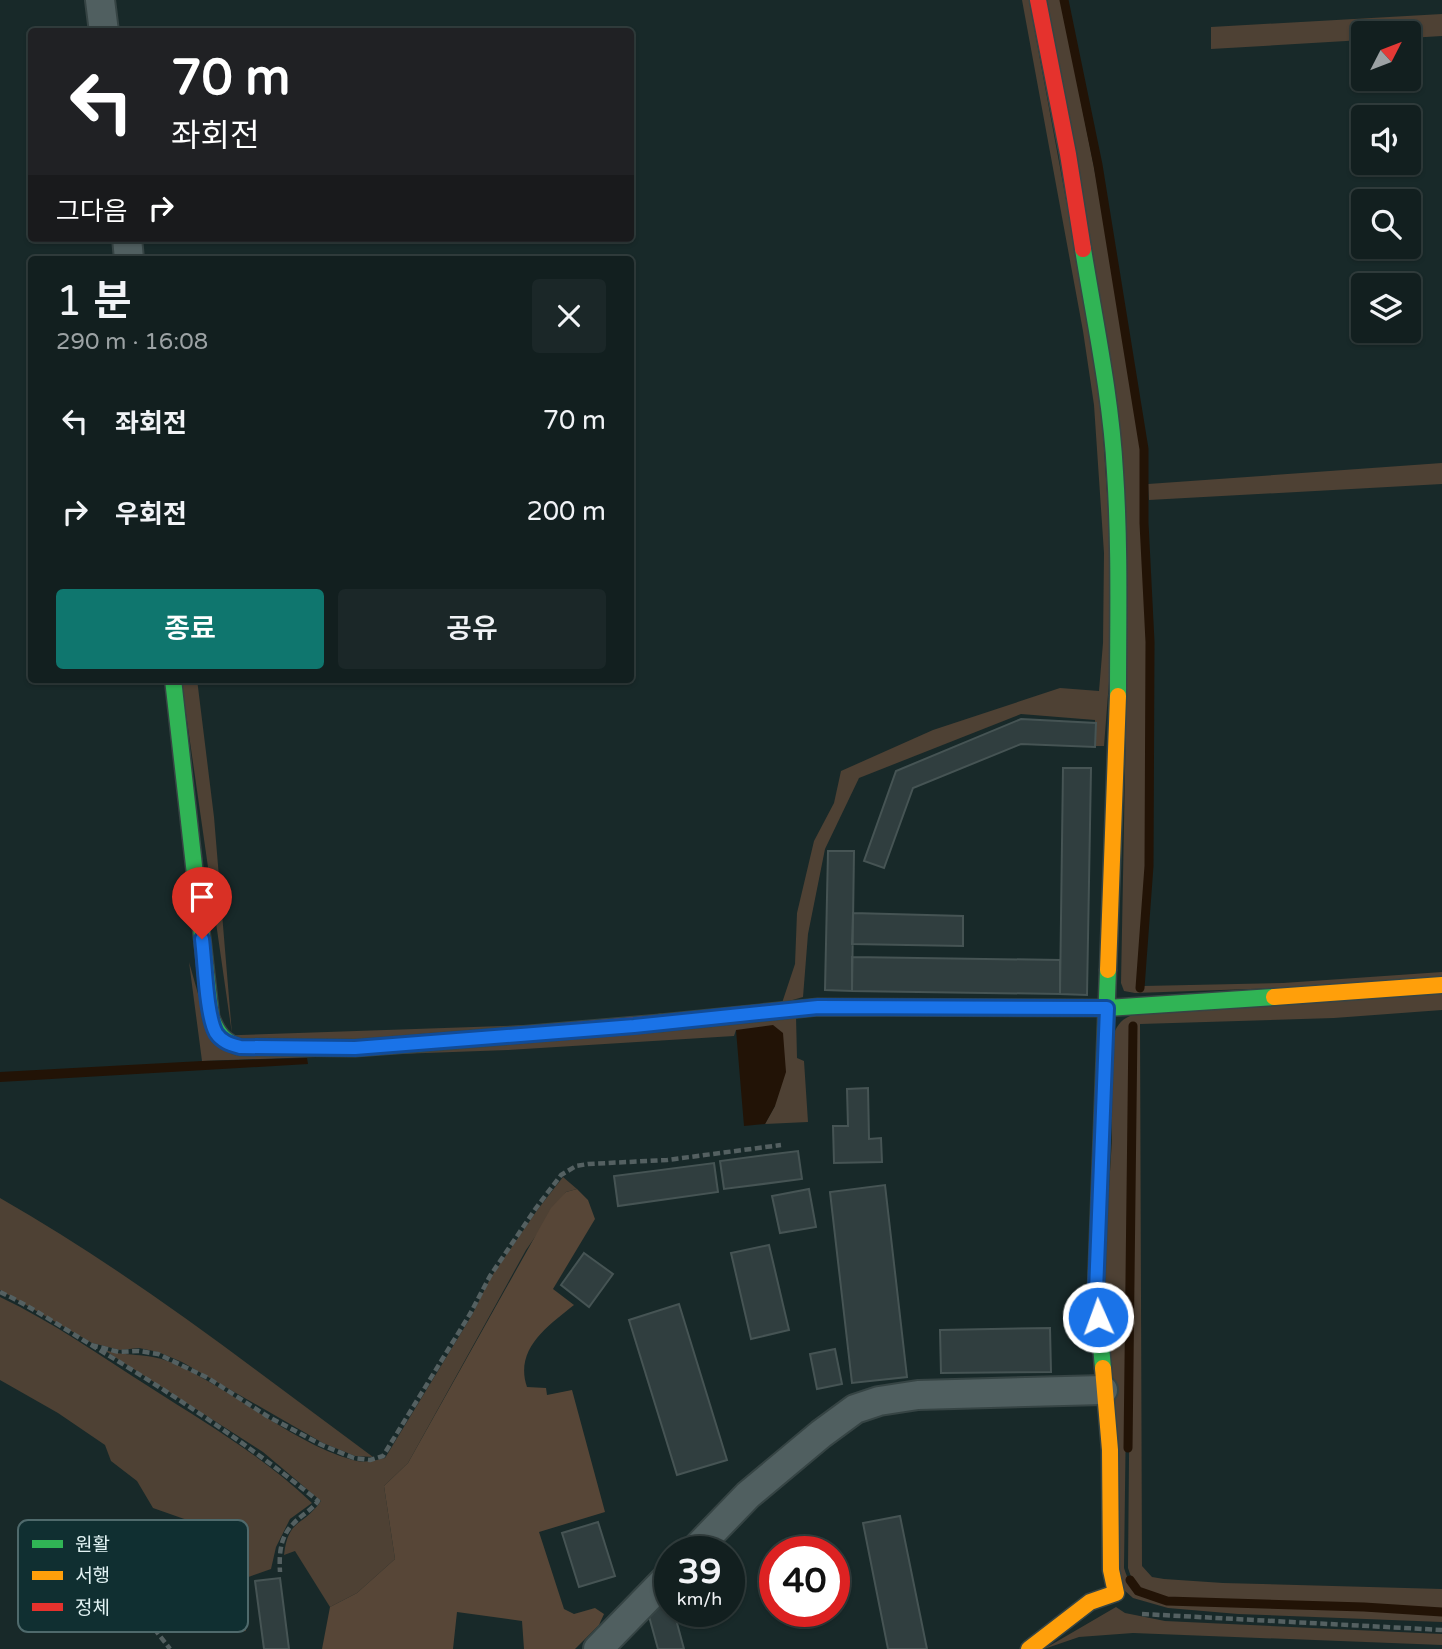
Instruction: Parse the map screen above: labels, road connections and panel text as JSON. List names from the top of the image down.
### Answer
{
  "legend": ["원활", "서행", "정체"],
  "north": "top right",
  "page": {
    "turn": ["70 m", "좌회전"],
    "then": "그다음",
    "heading": ["1 분", "290 m · 16:08"],
    "list": [
      {
        "name": "좌회전",
        "value": "70 m"
      },
      {
        "name": "우회전",
        "value": "200 m"
      }
    ],
    "buttons": ["종료", "공유"],
    "speed": "39 km/h",
    "limit": "40"
  }
}
